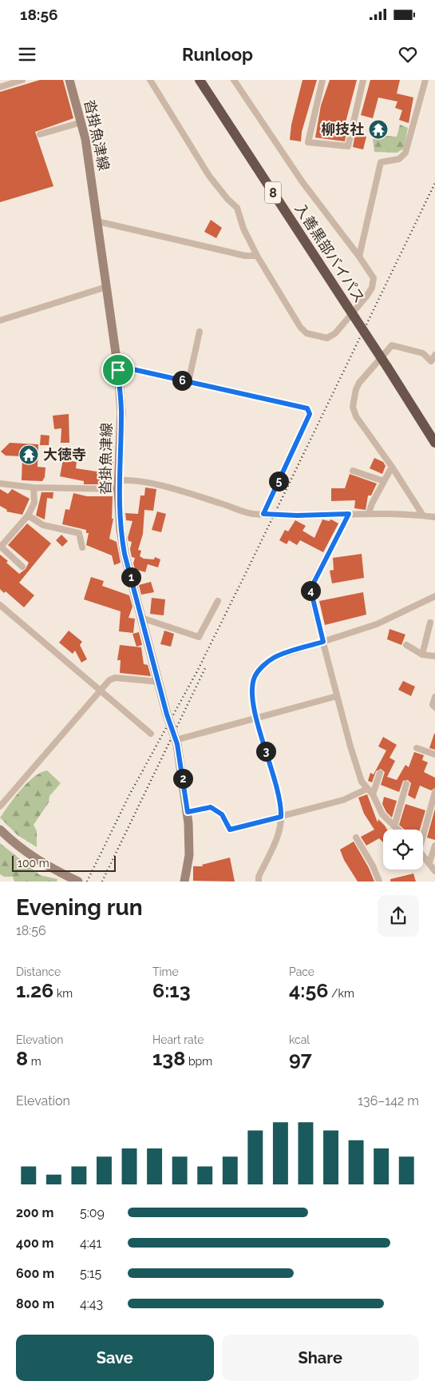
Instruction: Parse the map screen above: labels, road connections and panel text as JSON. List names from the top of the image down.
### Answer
{
  "streets": {
    "highway": ["8", "入善黒部バイパス"],
    "main road": ["沓掛魚津線"]
  },
  "places": {
    "temple": ["柳技社", "大徳寺"]
  },
  "scale_bar": "100 m",
  "page": {
    "status": "18:56",
    "header": "Runloop",
    "pins": [
      "6",
      "5",
      "1",
      "4",
      "3",
      "2"
    ],
    "scale": "100 m",
    "heading": ["Evening run", "18:56"],
    "stats": [
      ["Distance", "1.26 km"],
      ["Time", "6:13"],
      ["Pace", "4:56 /km"],
      ["Elevation", "8 m"],
      ["Heart rate", "138 bpm"],
      ["kcal", "97"]
    ],
    "chart": ["Elevation", "136–142 m"],
    "list": [
      {
        "name": "200 m",
        "note": "5:09"
      },
      {
        "name": "400 m",
        "note": "4:41"
      },
      {
        "name": "600 m",
        "note": "5:15"
      },
      {
        "name": "800 m",
        "note": "4:43"
      }
    ],
    "buttons": ["Save", "Share"]
  }
}
